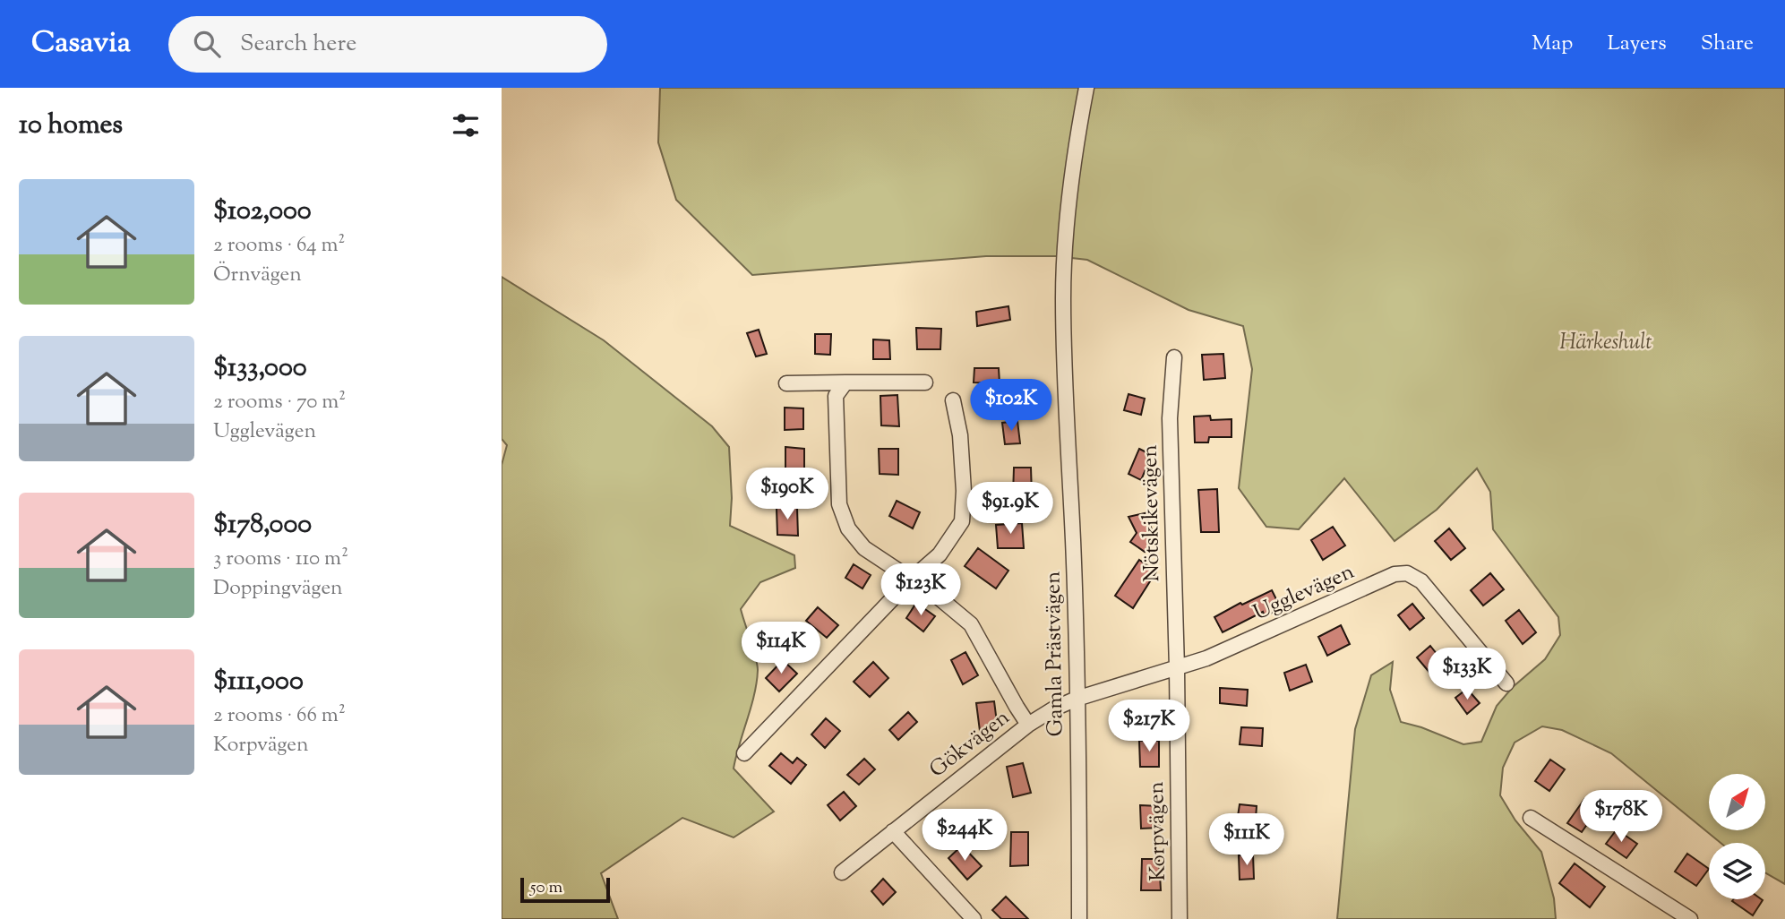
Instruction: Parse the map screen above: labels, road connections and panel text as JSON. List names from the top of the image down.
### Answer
{
  "streets": {
    "street": [
      "Nötskikevägen",
      "Ugglevägen",
      "Gamla Prästvägen",
      "Gökvägen",
      "Korpvägen"
    ]
  },
  "crossings": [
    ["Nötskikevägen", "Ugglevägen"],
    ["Nötskikevägen", "Korpvägen"],
    ["Ugglevägen", "Gamla Prästvägen"],
    ["Ugglevägen", "Gökvägen"],
    ["Ugglevägen", "Korpvägen"],
    ["Gamla Prästvägen", "Gökvägen"]
  ],
  "parks": ["Härkeshult"],
  "scale_bar": "50 m",
  "north": "top right",
  "page": {
    "header": "Casavia",
    "search": "Search here",
    "nav": ["Map", "Layers", "Share"],
    "heading": "10 homes",
    "list": [
      {
        "name": "$102,000",
        "note": "2 rooms · 64 m² · Örnvägen"
      },
      {
        "name": "$133,000",
        "note": "2 rooms · 70 m² · Ugglevägen"
      },
      {
        "name": "$178,000",
        "note": "3 rooms · 110 m² · Doppingvägen"
      },
      {
        "name": "$111,000",
        "note": "2 rooms · 66 m² · Korpvägen"
      }
    ],
    "price": [
      "$102K",
      "$190K",
      "$91.9K",
      "$123K",
      "$114K",
      "$133K",
      "$217K",
      "$178K",
      "$244K",
      "$111K"
    ],
    "scale": "50 m"
  }
}
